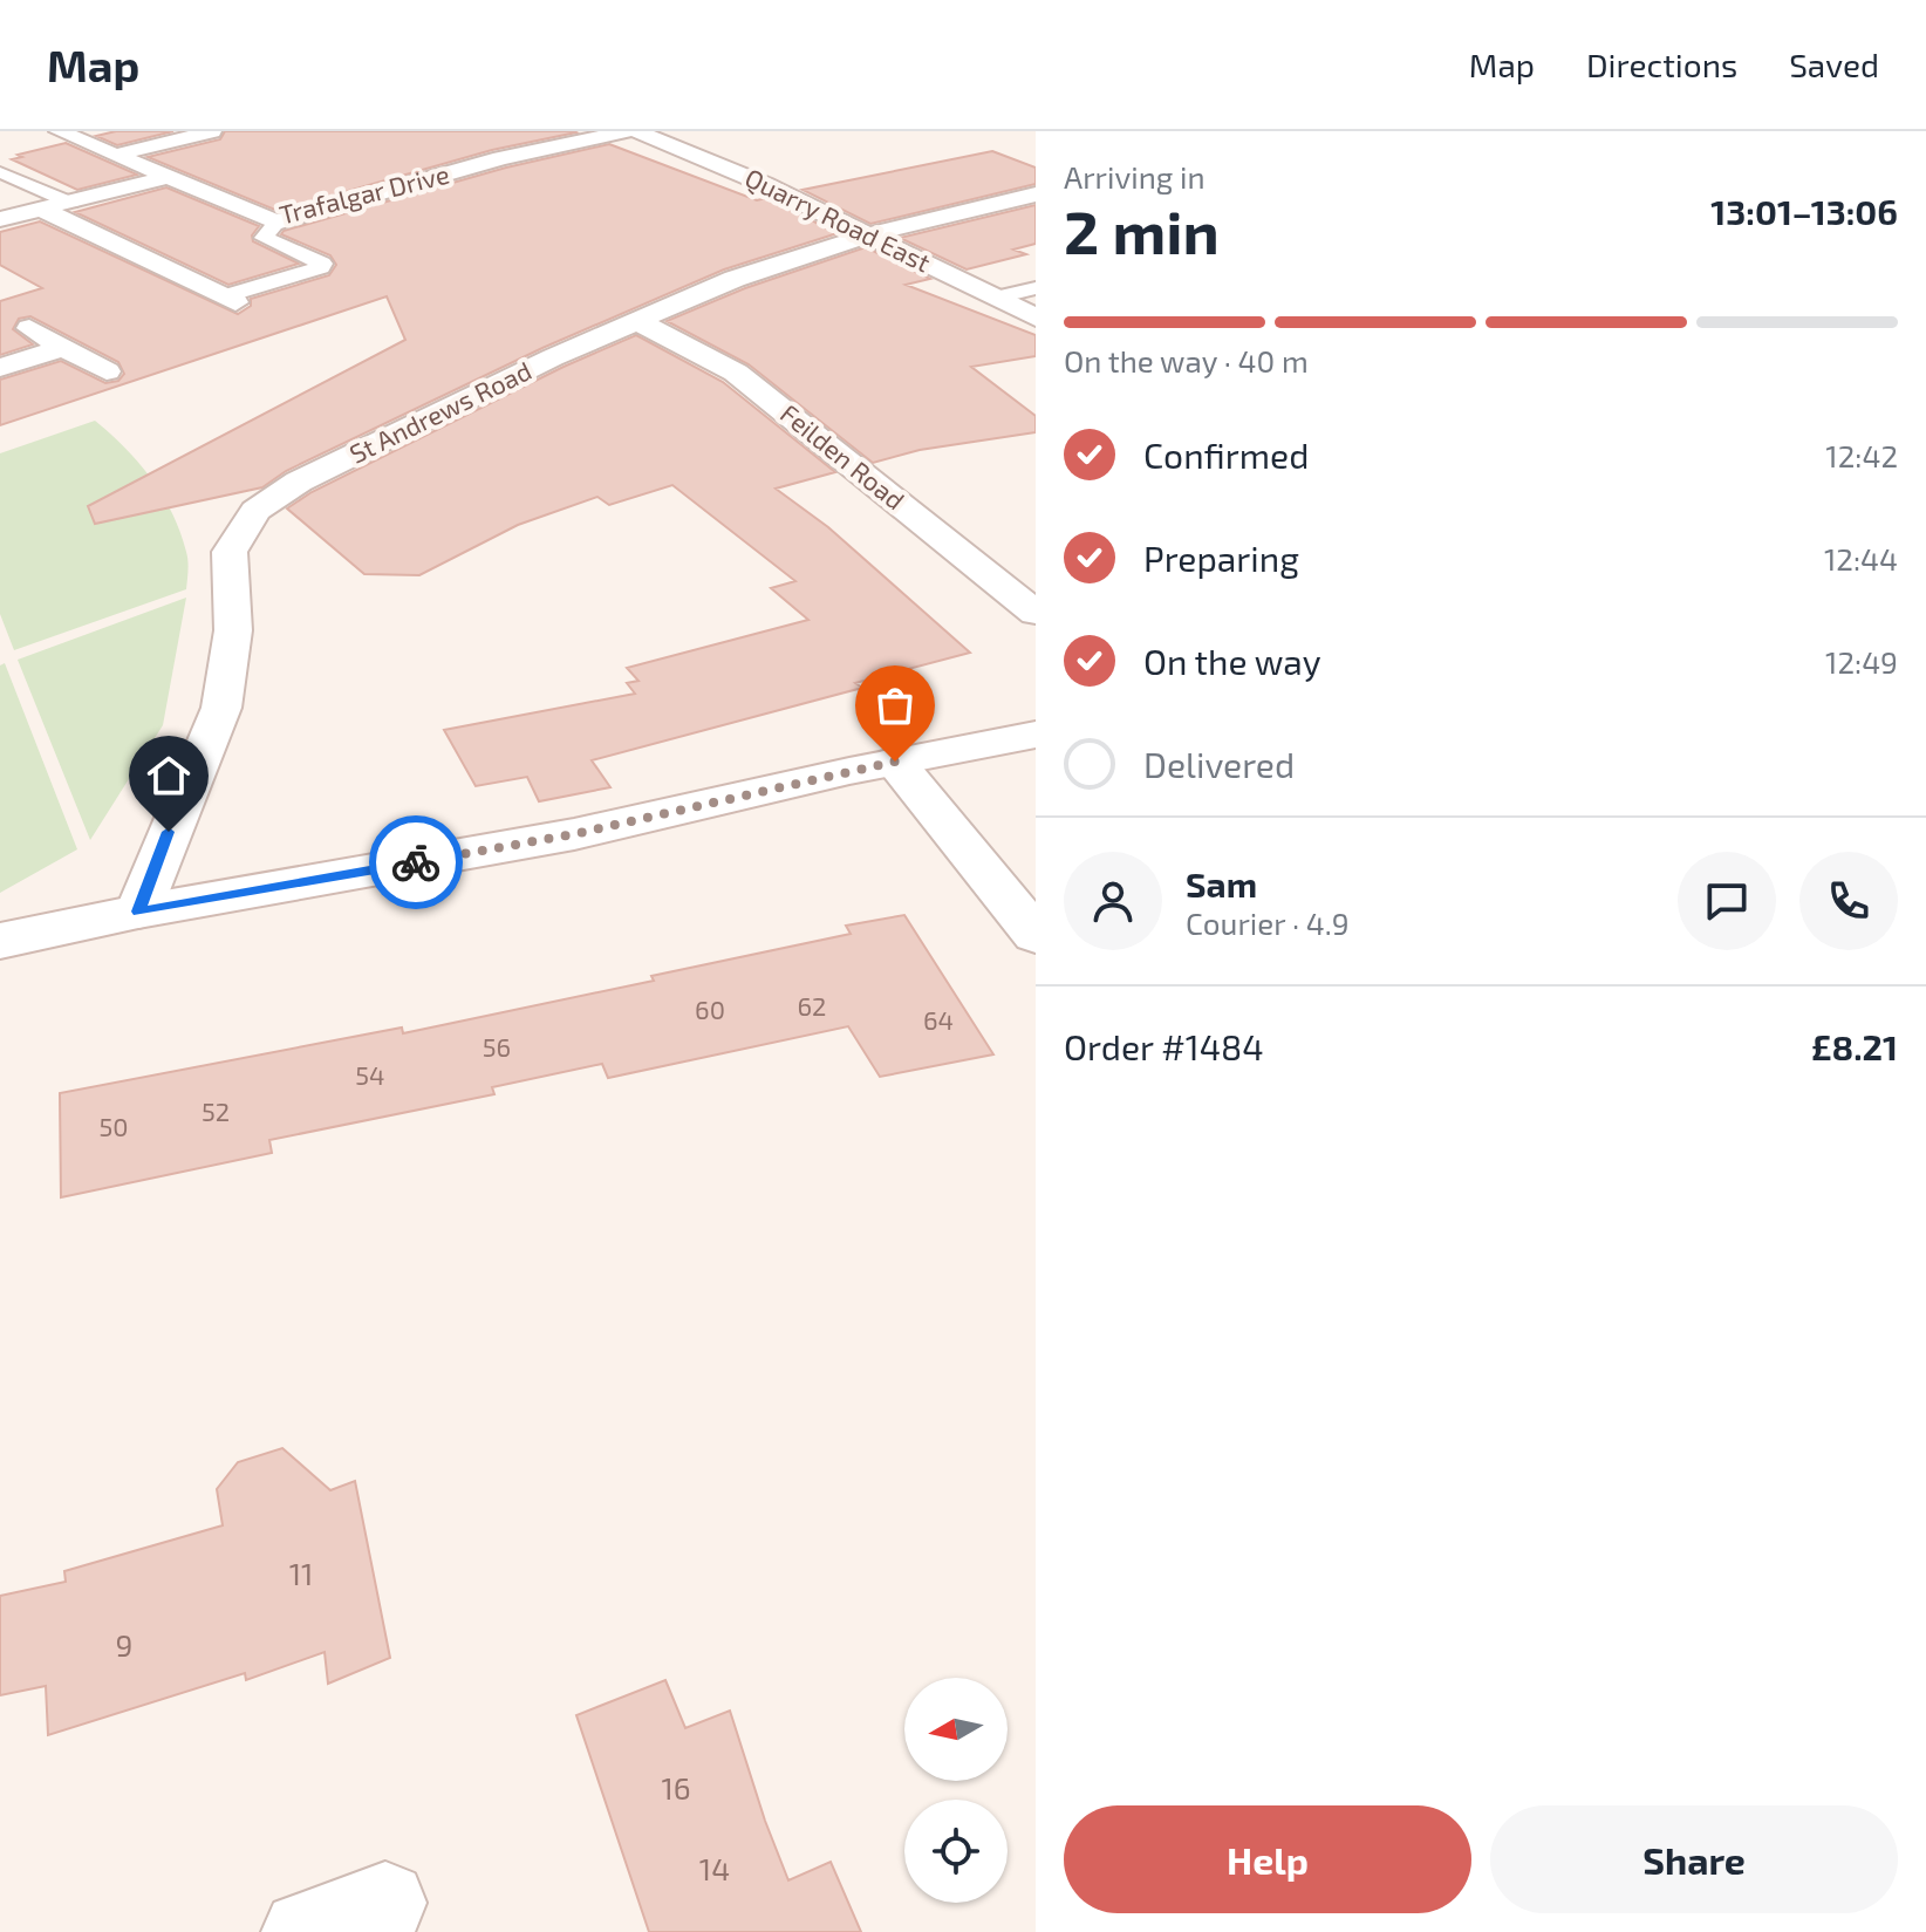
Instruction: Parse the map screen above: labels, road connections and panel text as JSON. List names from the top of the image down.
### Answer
{
  "streets": {
    "street": [
      "Trafalgar Drive",
      "Quarry Road East",
      "St Andrews Road",
      "Feilden Road"
    ]
  },
  "crossings": [
    ["Quarry Road East", "St Andrews Road"],
    ["St Andrews Road", "Feilden Road"]
  ],
  "house_numbers": [
    "62",
    "60",
    "64",
    "56",
    "54",
    "52",
    "50",
    "11",
    "9",
    "16",
    "14"
  ],
  "north": "left",
  "page": {
    "header": "Map",
    "nav": ["Map", "Directions", "Saved"],
    "heading": ["2 min", "Arriving in", "13:01–13:06"],
    "panel": [
      "Sam",
      "Courier · 4.9",
      "Order #1484",
      "£8.21"
    ],
    "bar": "On the way · 40 m",
    "list": [
      ["Confirmed", "12:42"],
      ["Preparing", "12:44"],
      ["On the way", "12:49"],
      "Delivered"
    ],
    "buttons": ["Help", "Share"]
  }
}
